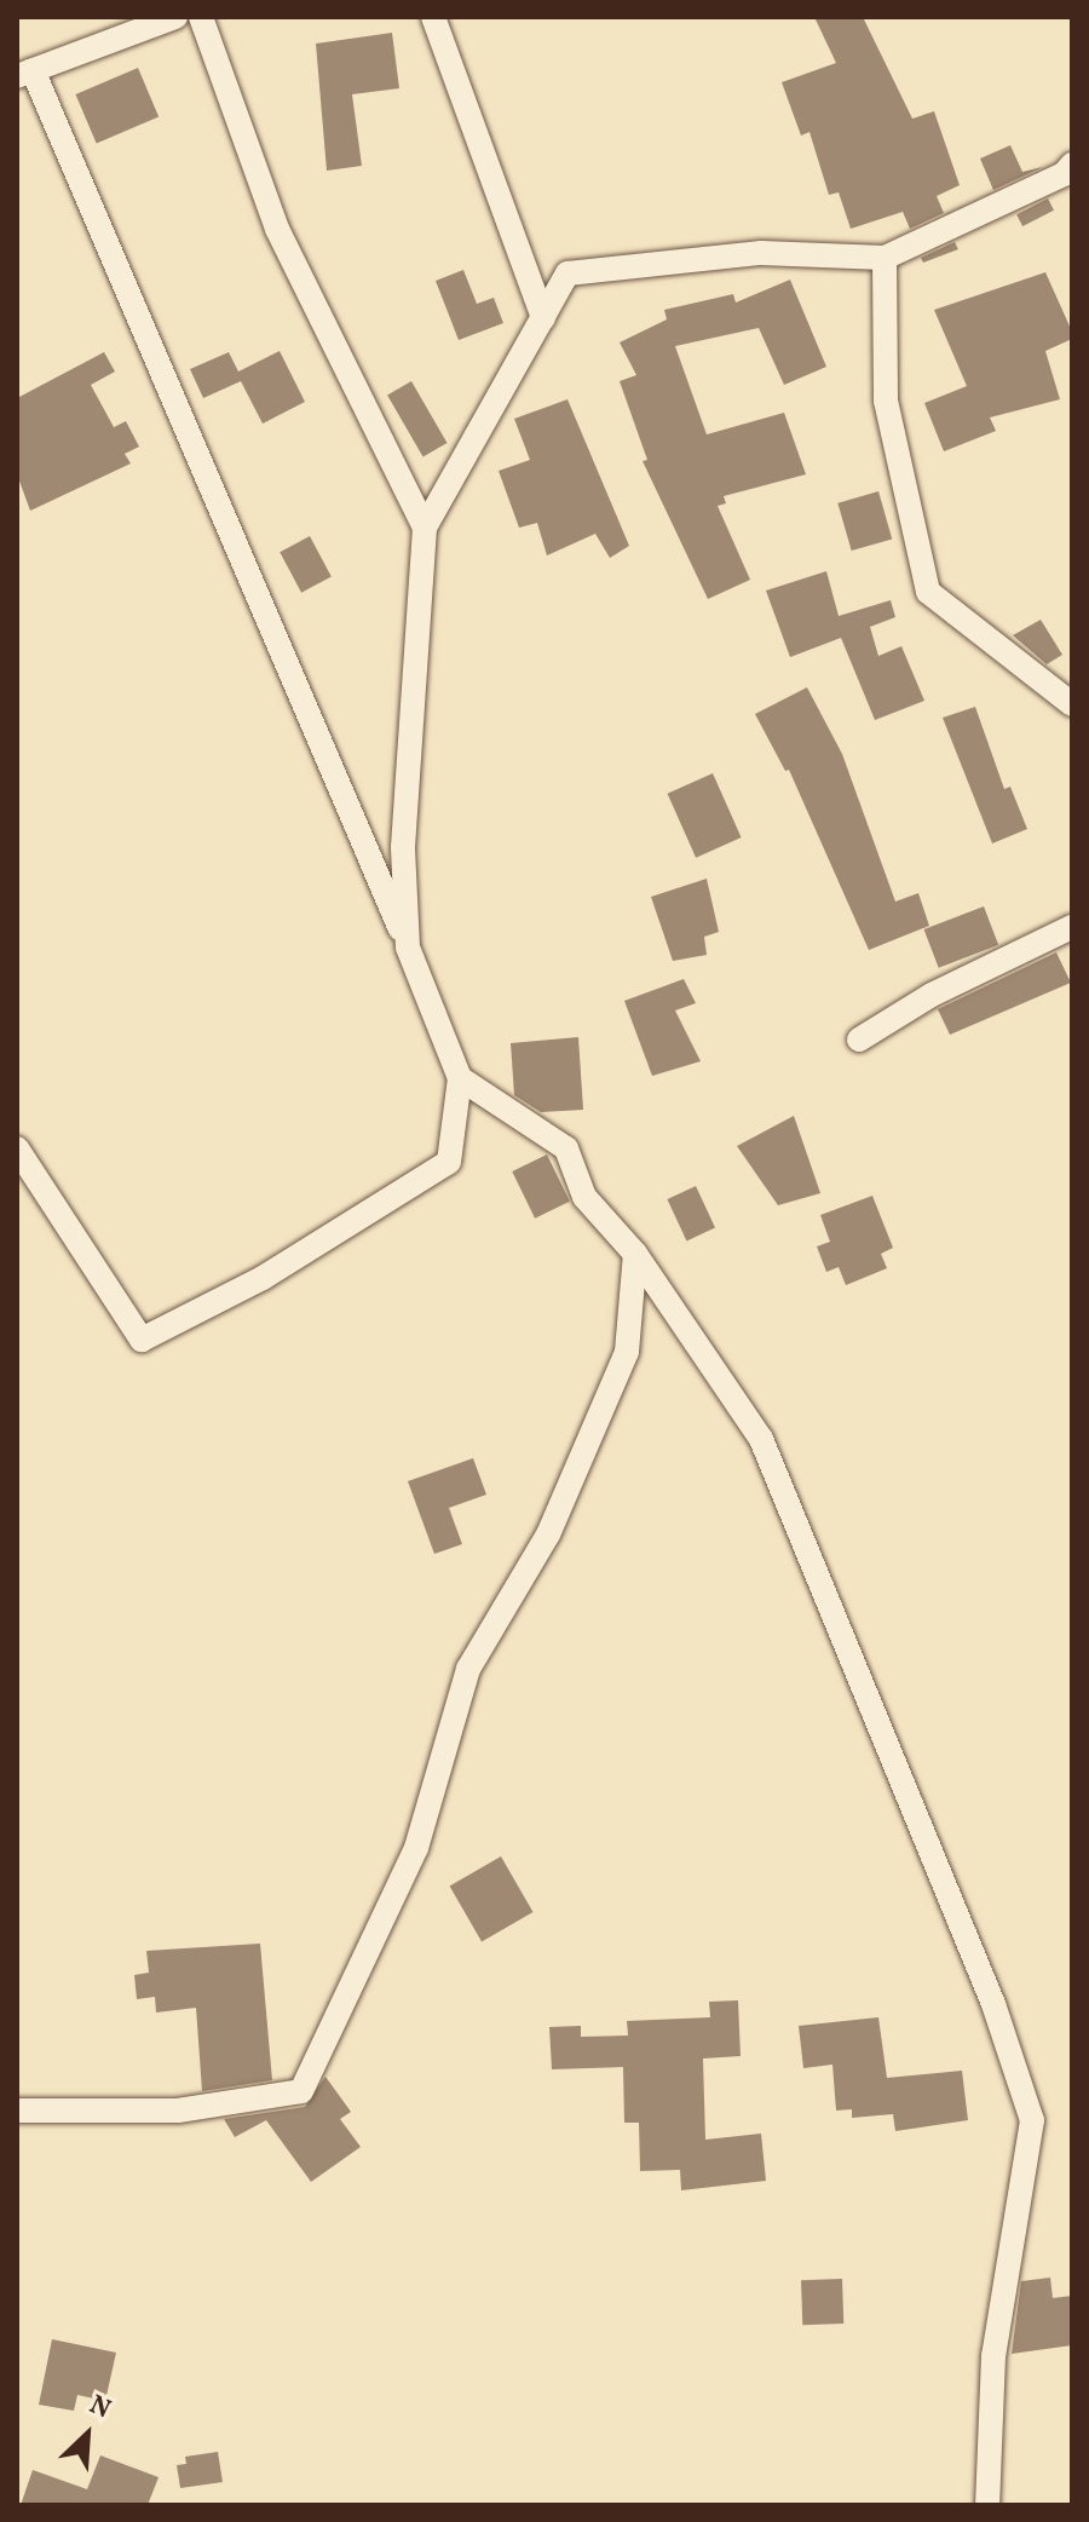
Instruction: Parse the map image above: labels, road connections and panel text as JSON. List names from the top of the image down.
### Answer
{
  "north": "top right"
}
